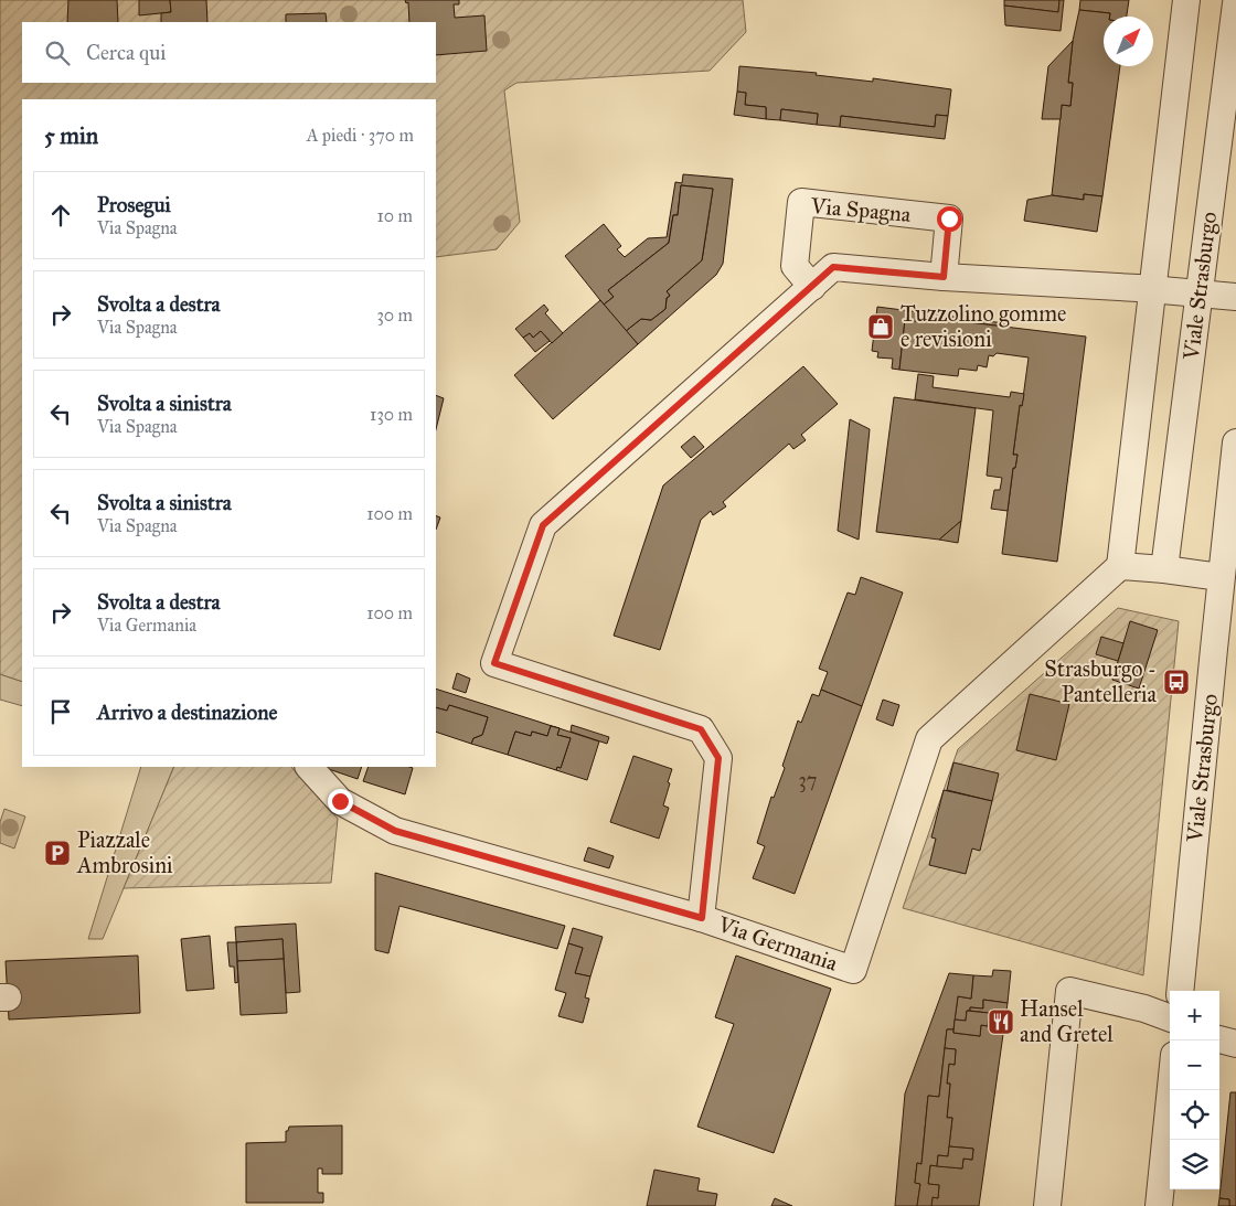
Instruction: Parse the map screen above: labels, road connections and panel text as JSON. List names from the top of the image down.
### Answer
{
  "streets": {
    "street": ["Via Spagna", "Viale Strasburgo", "Via Germania"]
  },
  "places": {
    "shop": ["Tuzzolino gomme e revisioni"],
    "bus stop": ["Strasburgo - Pantelleria"],
    "parking": ["Piazzale Ambrosini"],
    "restaurant": ["Hansel and Gretel"]
  },
  "house_numbers": ["37"],
  "north": "top right",
  "page": {
    "search": "Cerca qui",
    "heading": ["5 min", "A piedi · 370 m"],
    "list": [
      ["Prosegui", "Via Spagna", "10 m"],
      ["Svolta a destra", "Via Spagna", "30 m"],
      ["Svolta a sinistra", "Via Spagna", "130 m"],
      ["Svolta a sinistra", "Via Spagna", "100 m"],
      ["Svolta a destra", "Via Germania", "100 m"],
      "Arrivo a destinazione"
    ],
    "map_buttons": ["+", "−"]
  }
}
